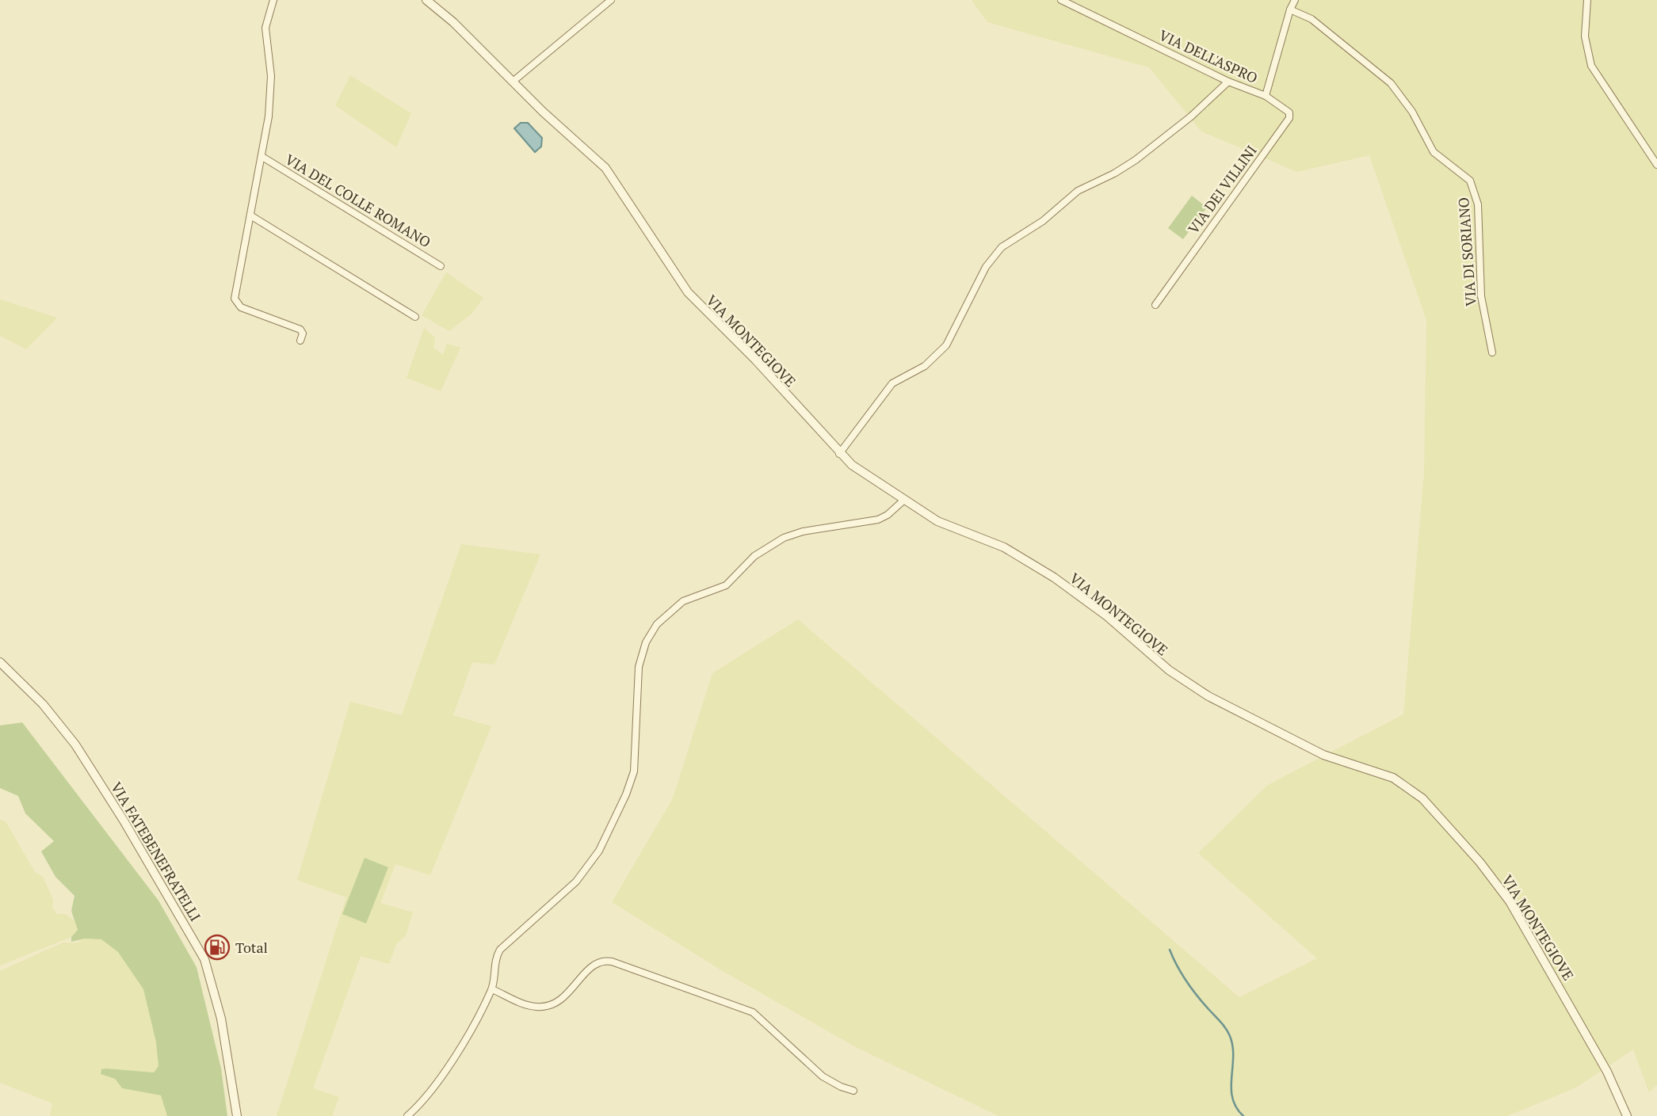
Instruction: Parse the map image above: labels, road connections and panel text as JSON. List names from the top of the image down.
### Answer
{
  "streets": {
    "street": [
      "VIA DELL'ASPRO",
      "VIA DEI VILLINI",
      "VIA DEL COLLE ROMANO",
      "VIA DI SORIANO",
      "VIA MONTEGIOVE",
      "VIA FATEBENEFRATELLI"
    ]
  },
  "crossings": [
    ["VIA DELL'ASPRO", "VIA DEI VILLINI"],
    ["VIA DELL'ASPRO", "VIA DI SORIANO"]
  ],
  "places": {
    "fuel station": ["Total"]
  }
}
